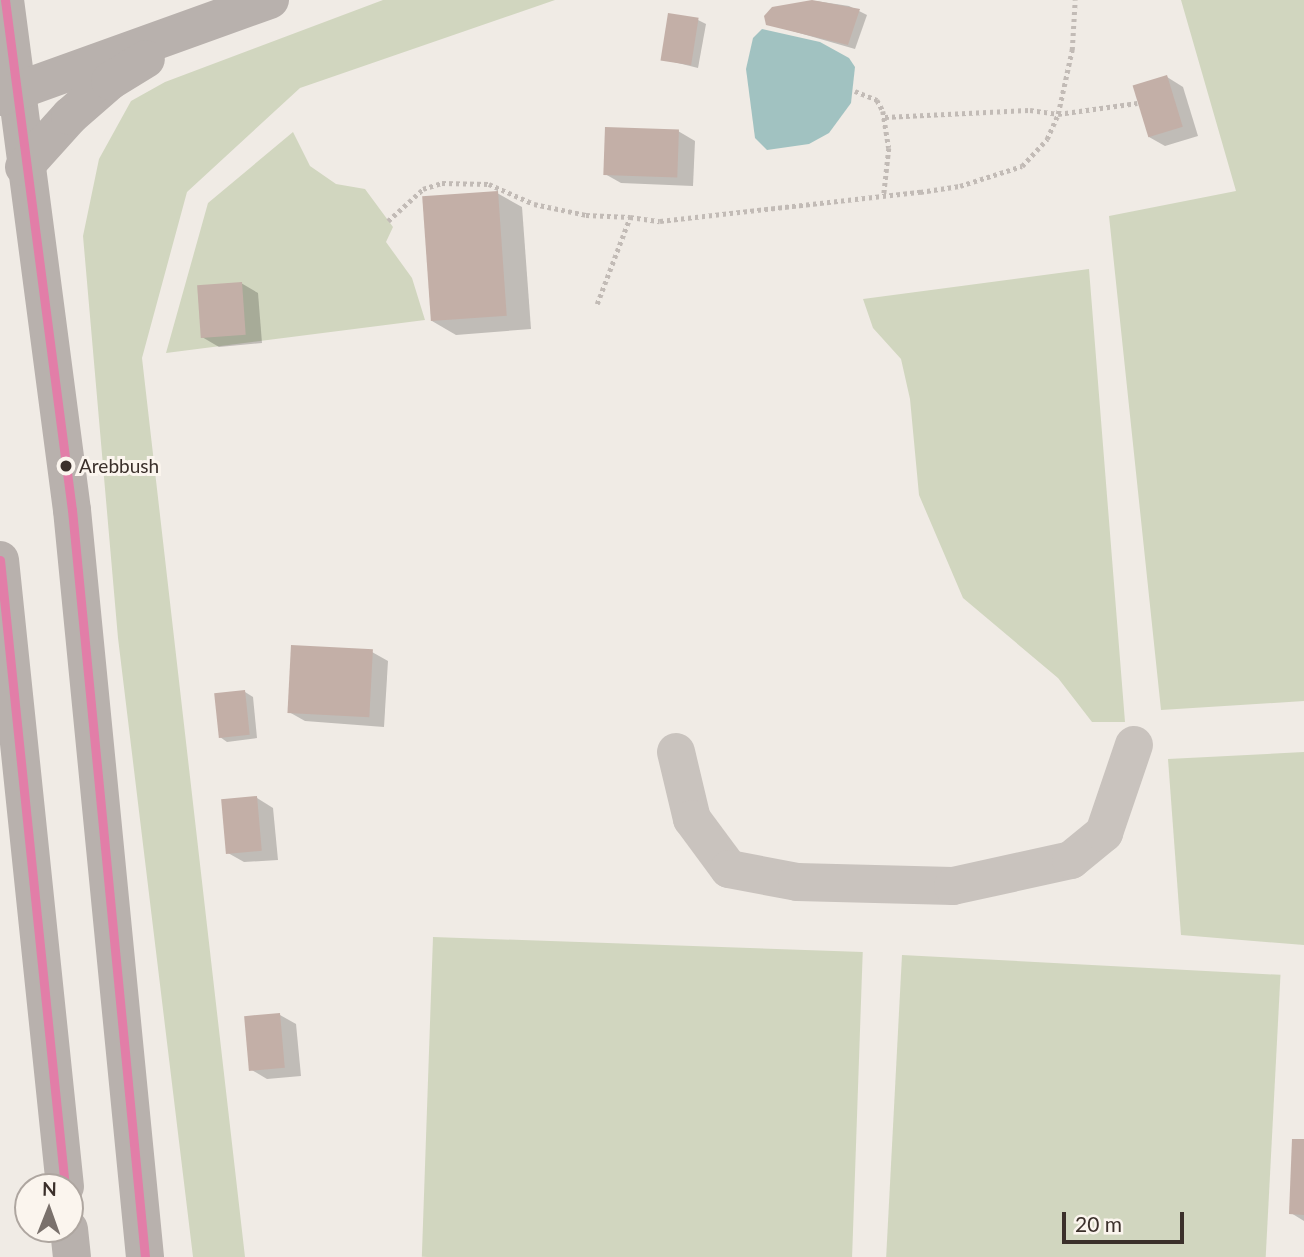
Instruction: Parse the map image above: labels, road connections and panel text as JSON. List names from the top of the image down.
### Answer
{
  "places": ["Arebbush"],
  "scale_bar": "20 m",
  "north": "top"
}
